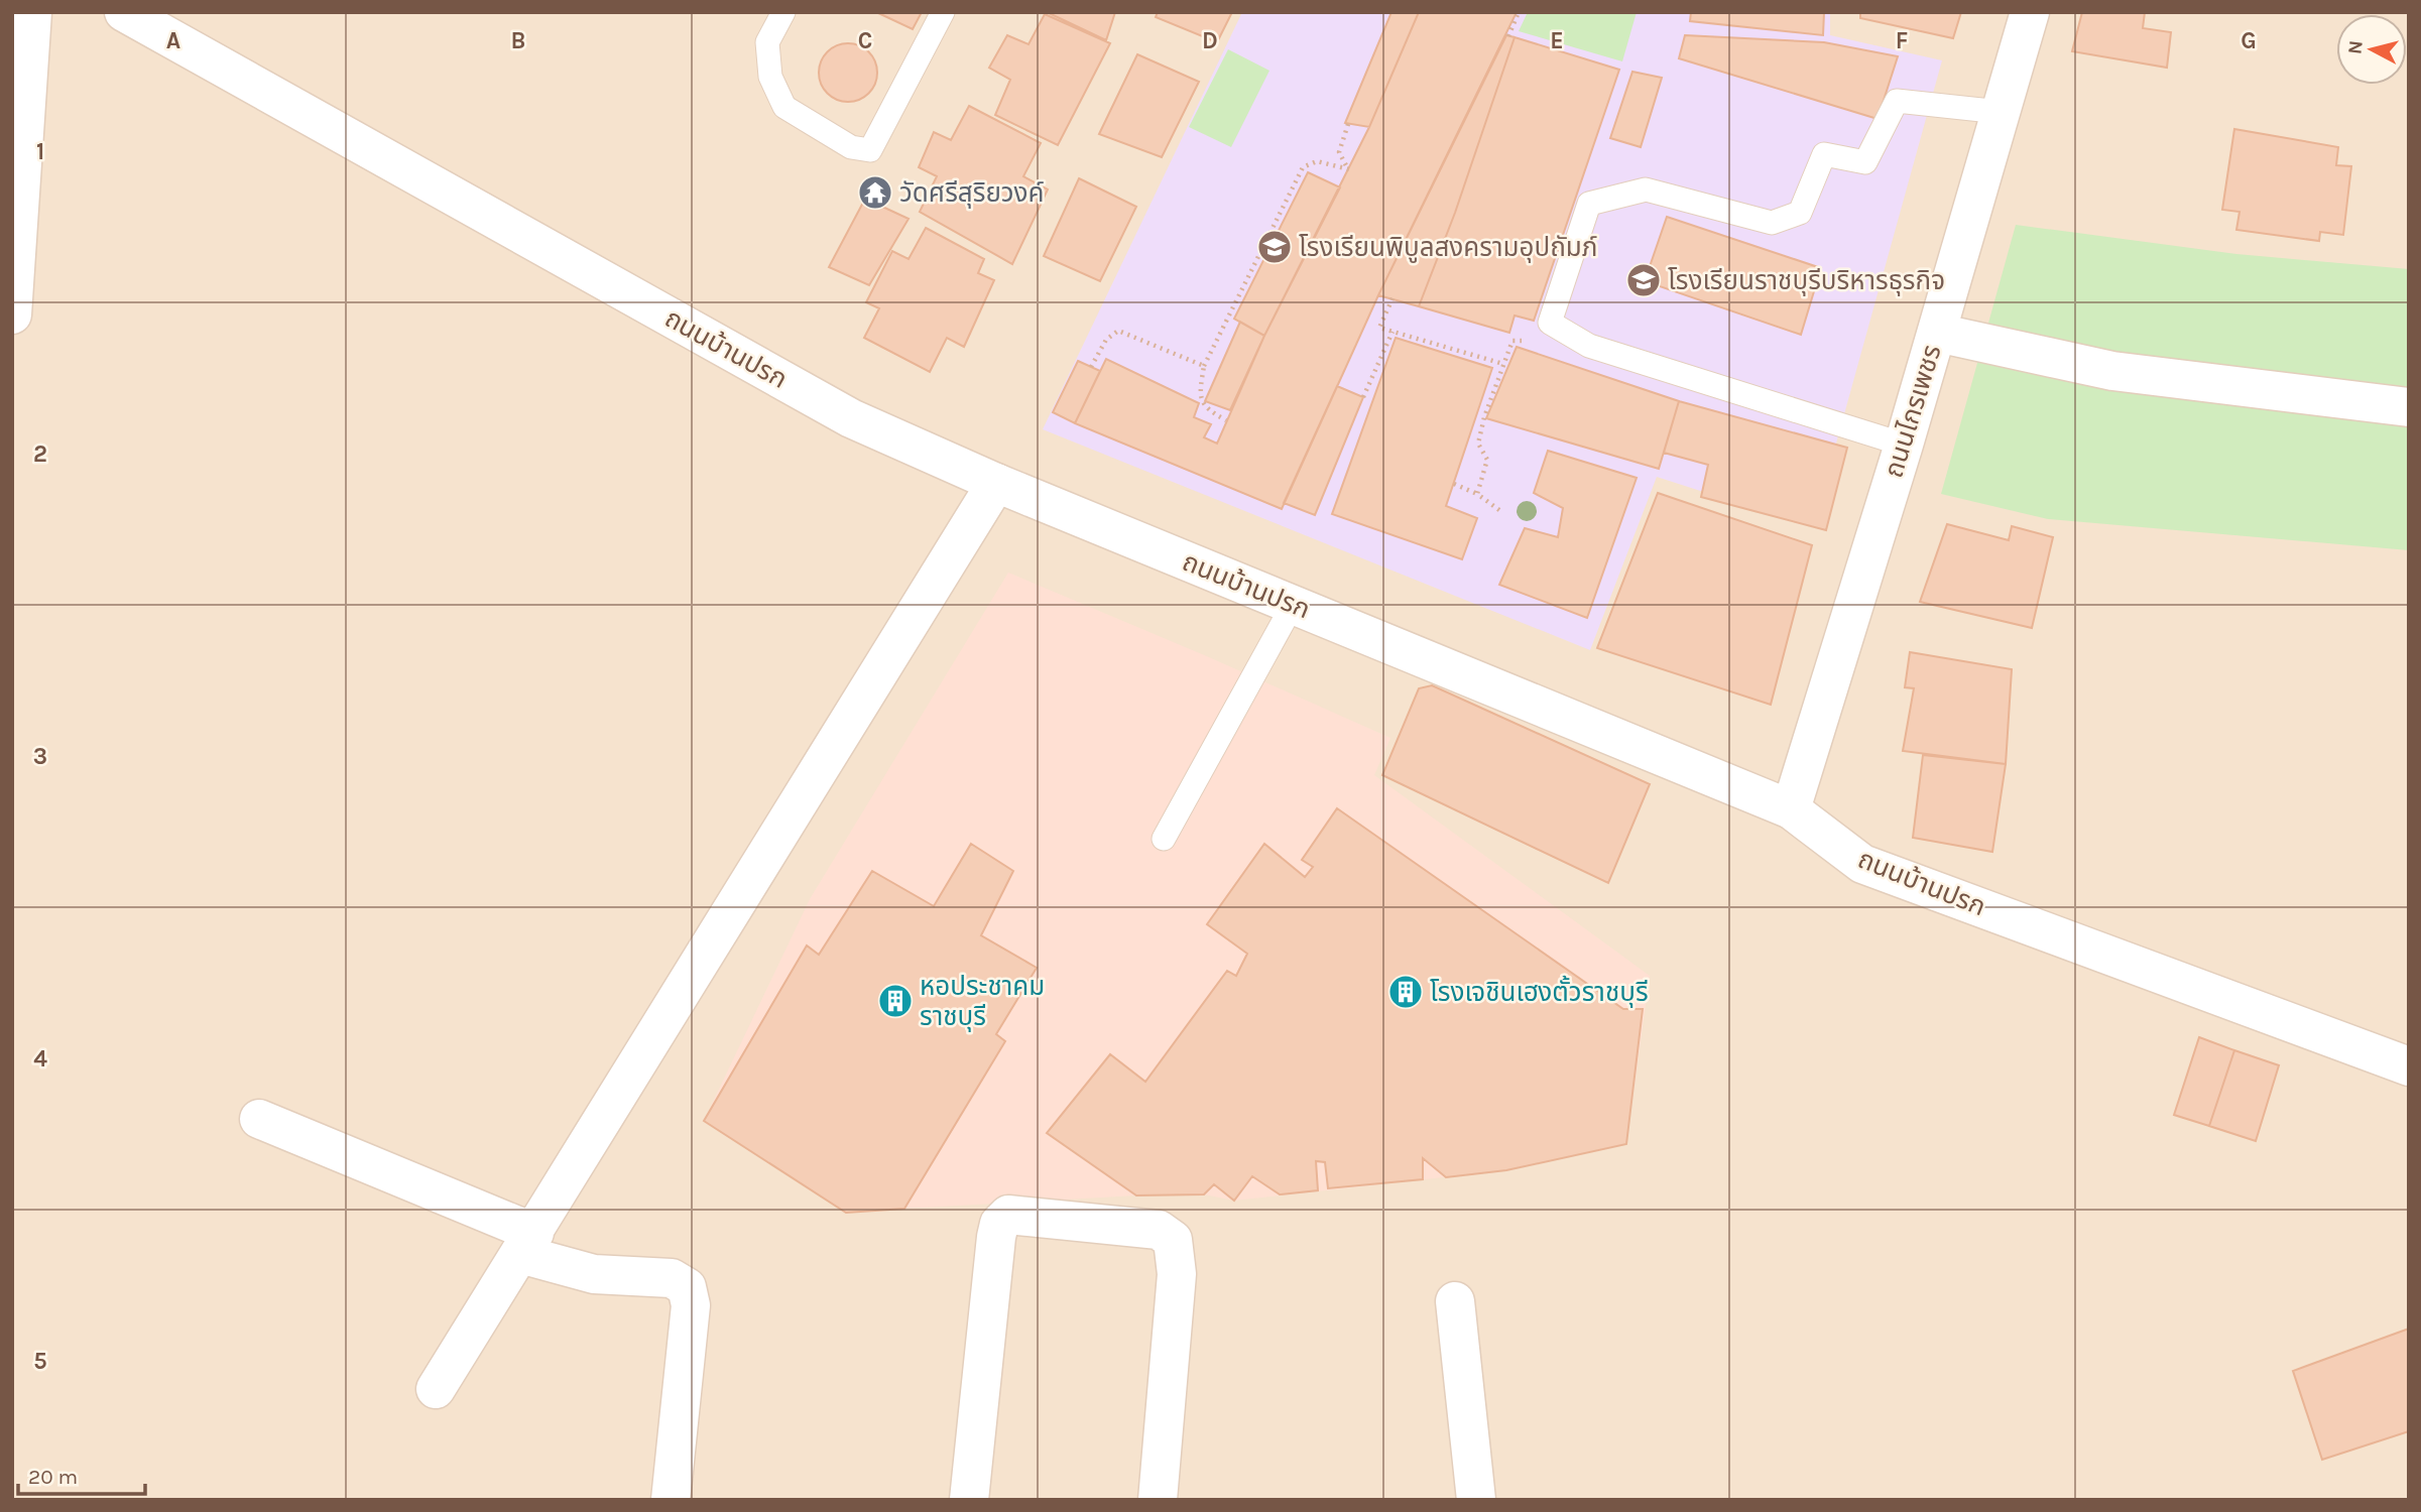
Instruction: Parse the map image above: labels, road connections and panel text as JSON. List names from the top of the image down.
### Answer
{
  "streets": {
    "street": ["ถนนบ้านปรก", "ถนนไกรเพชร"]
  },
  "crossings": [
    ["ถนนบ้านปรก", "ถนนไกรเพชร"]
  ],
  "places": {
    "temple": ["วัดศรีสุริยวงค์"],
    "school or university": ["โรงเรียนพิบูลสงครามอุปถัมภ์", "โรงเรียนราชบุรีบริหารธุรกิจ"],
    "building": ["โรงเจชินเฮงตั้วราชบุรี", "หอประชาคม ราชบุรี"]
  },
  "scale_bar": "20 m",
  "north": "left",
  "grid": {
    "columns": [
      "A",
      "B",
      "C",
      "D",
      "E",
      "F",
      "G"
    ],
    "rows": [
      "1",
      "2",
      "3",
      "4",
      "5"
    ]
  }
}
